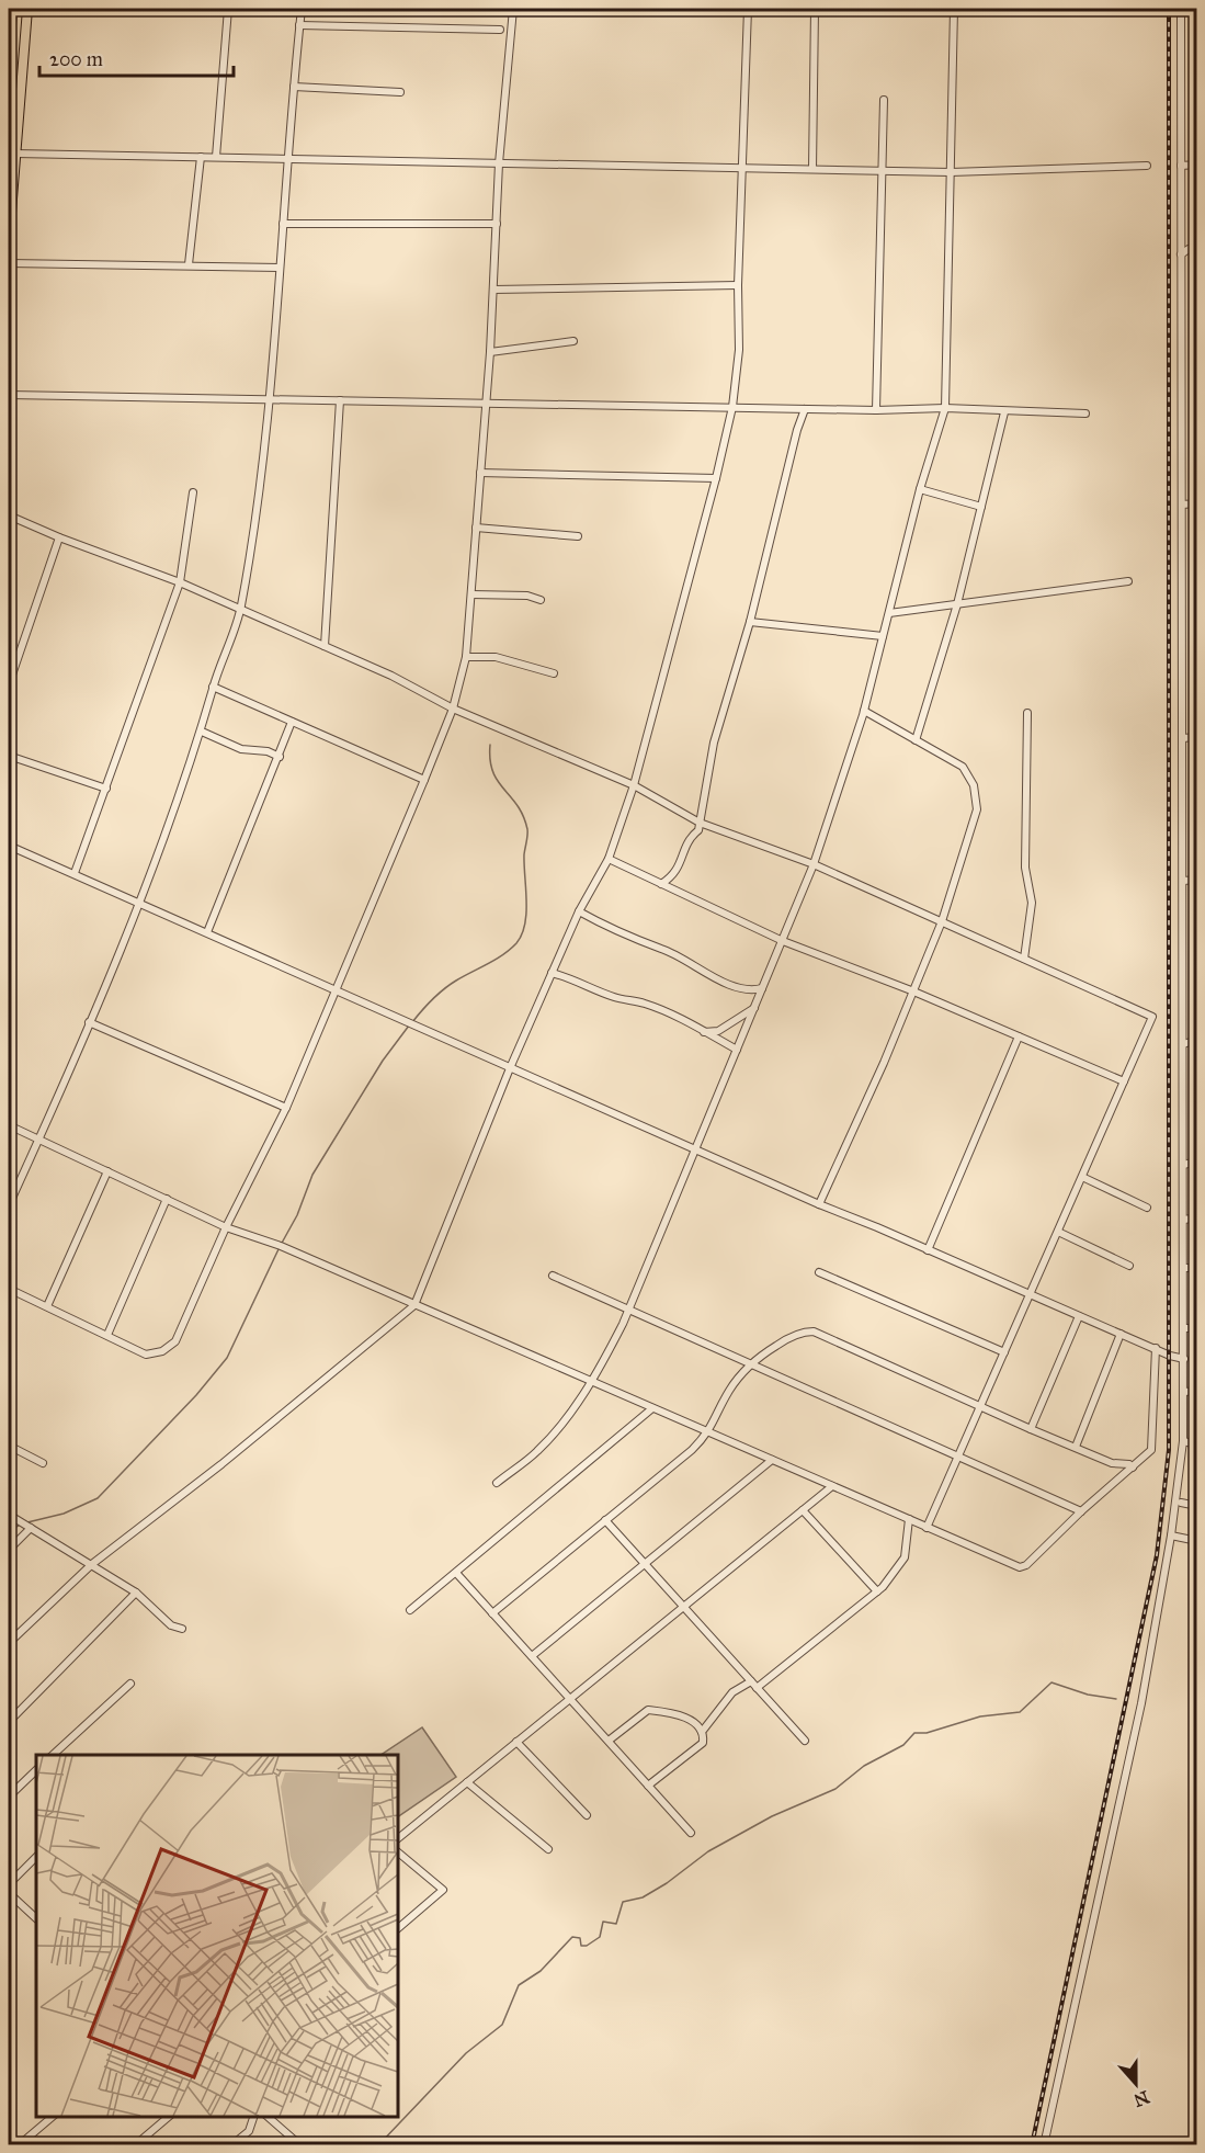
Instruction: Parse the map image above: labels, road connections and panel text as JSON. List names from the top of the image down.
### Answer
{
  "scale_bar": "200 m",
  "north": "bottom"
}
